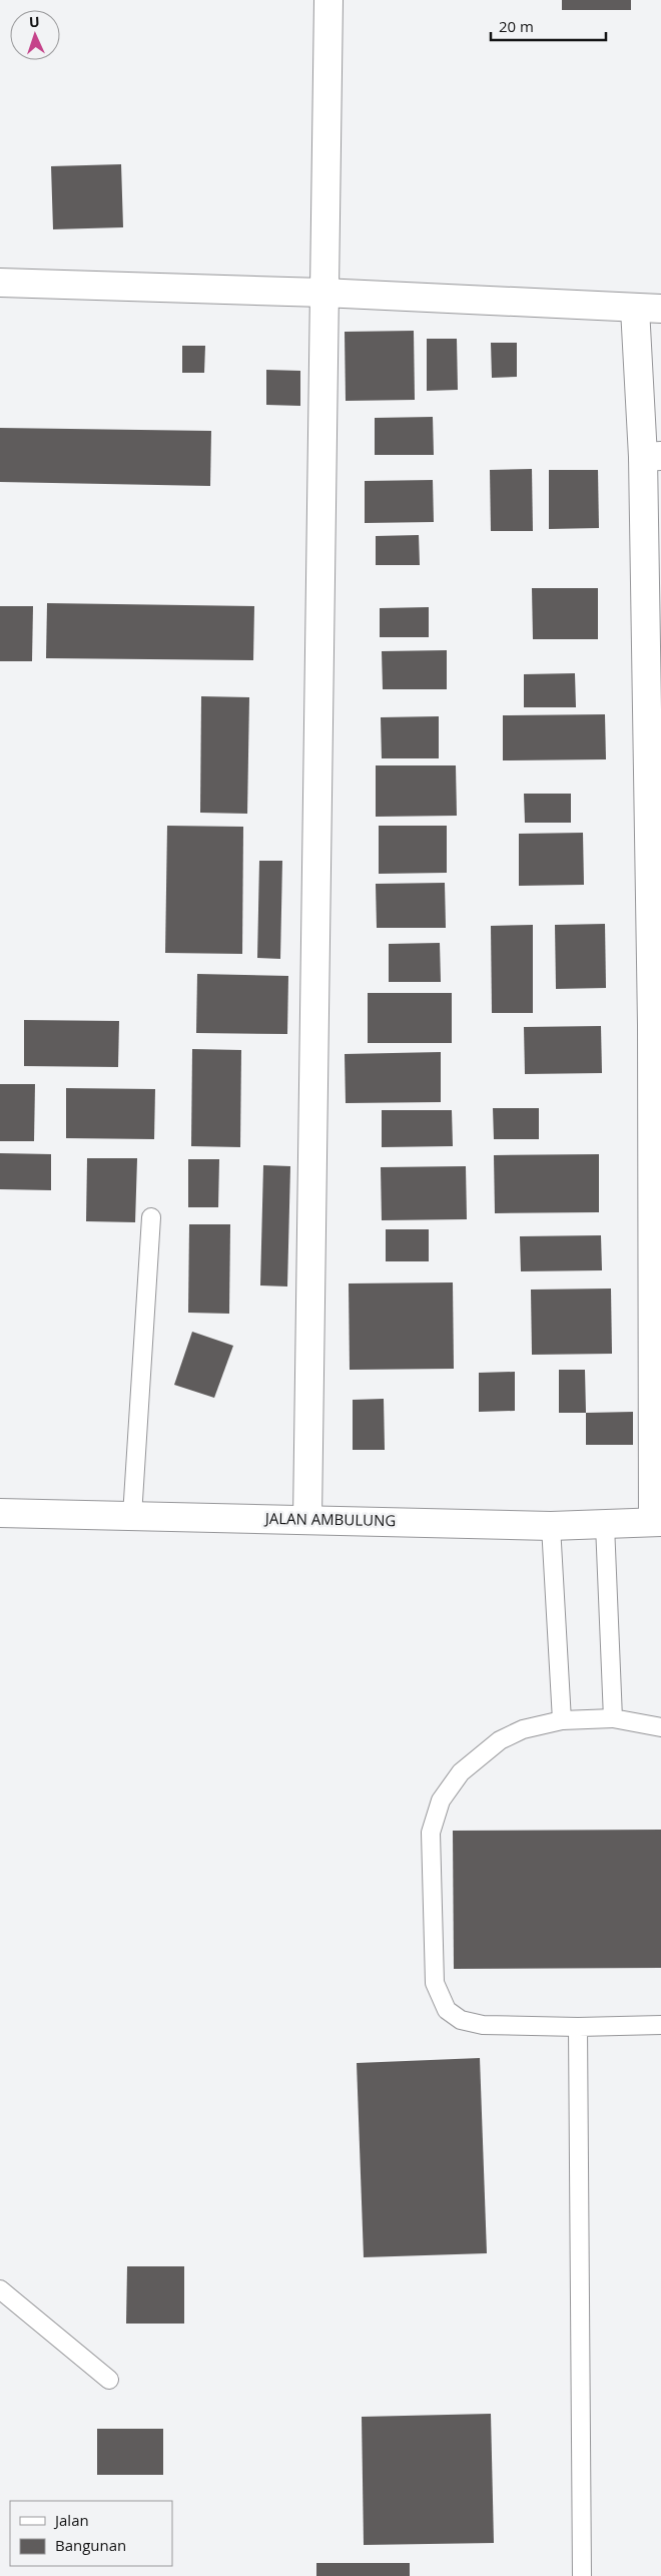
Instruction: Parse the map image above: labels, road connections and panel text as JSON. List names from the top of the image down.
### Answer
{
  "streets": {
    "street": ["JALAN AMBULUNG"]
  },
  "legend": ["Jalan", "Bangunan"],
  "scale_bar": "20 m",
  "north": "top"
}
